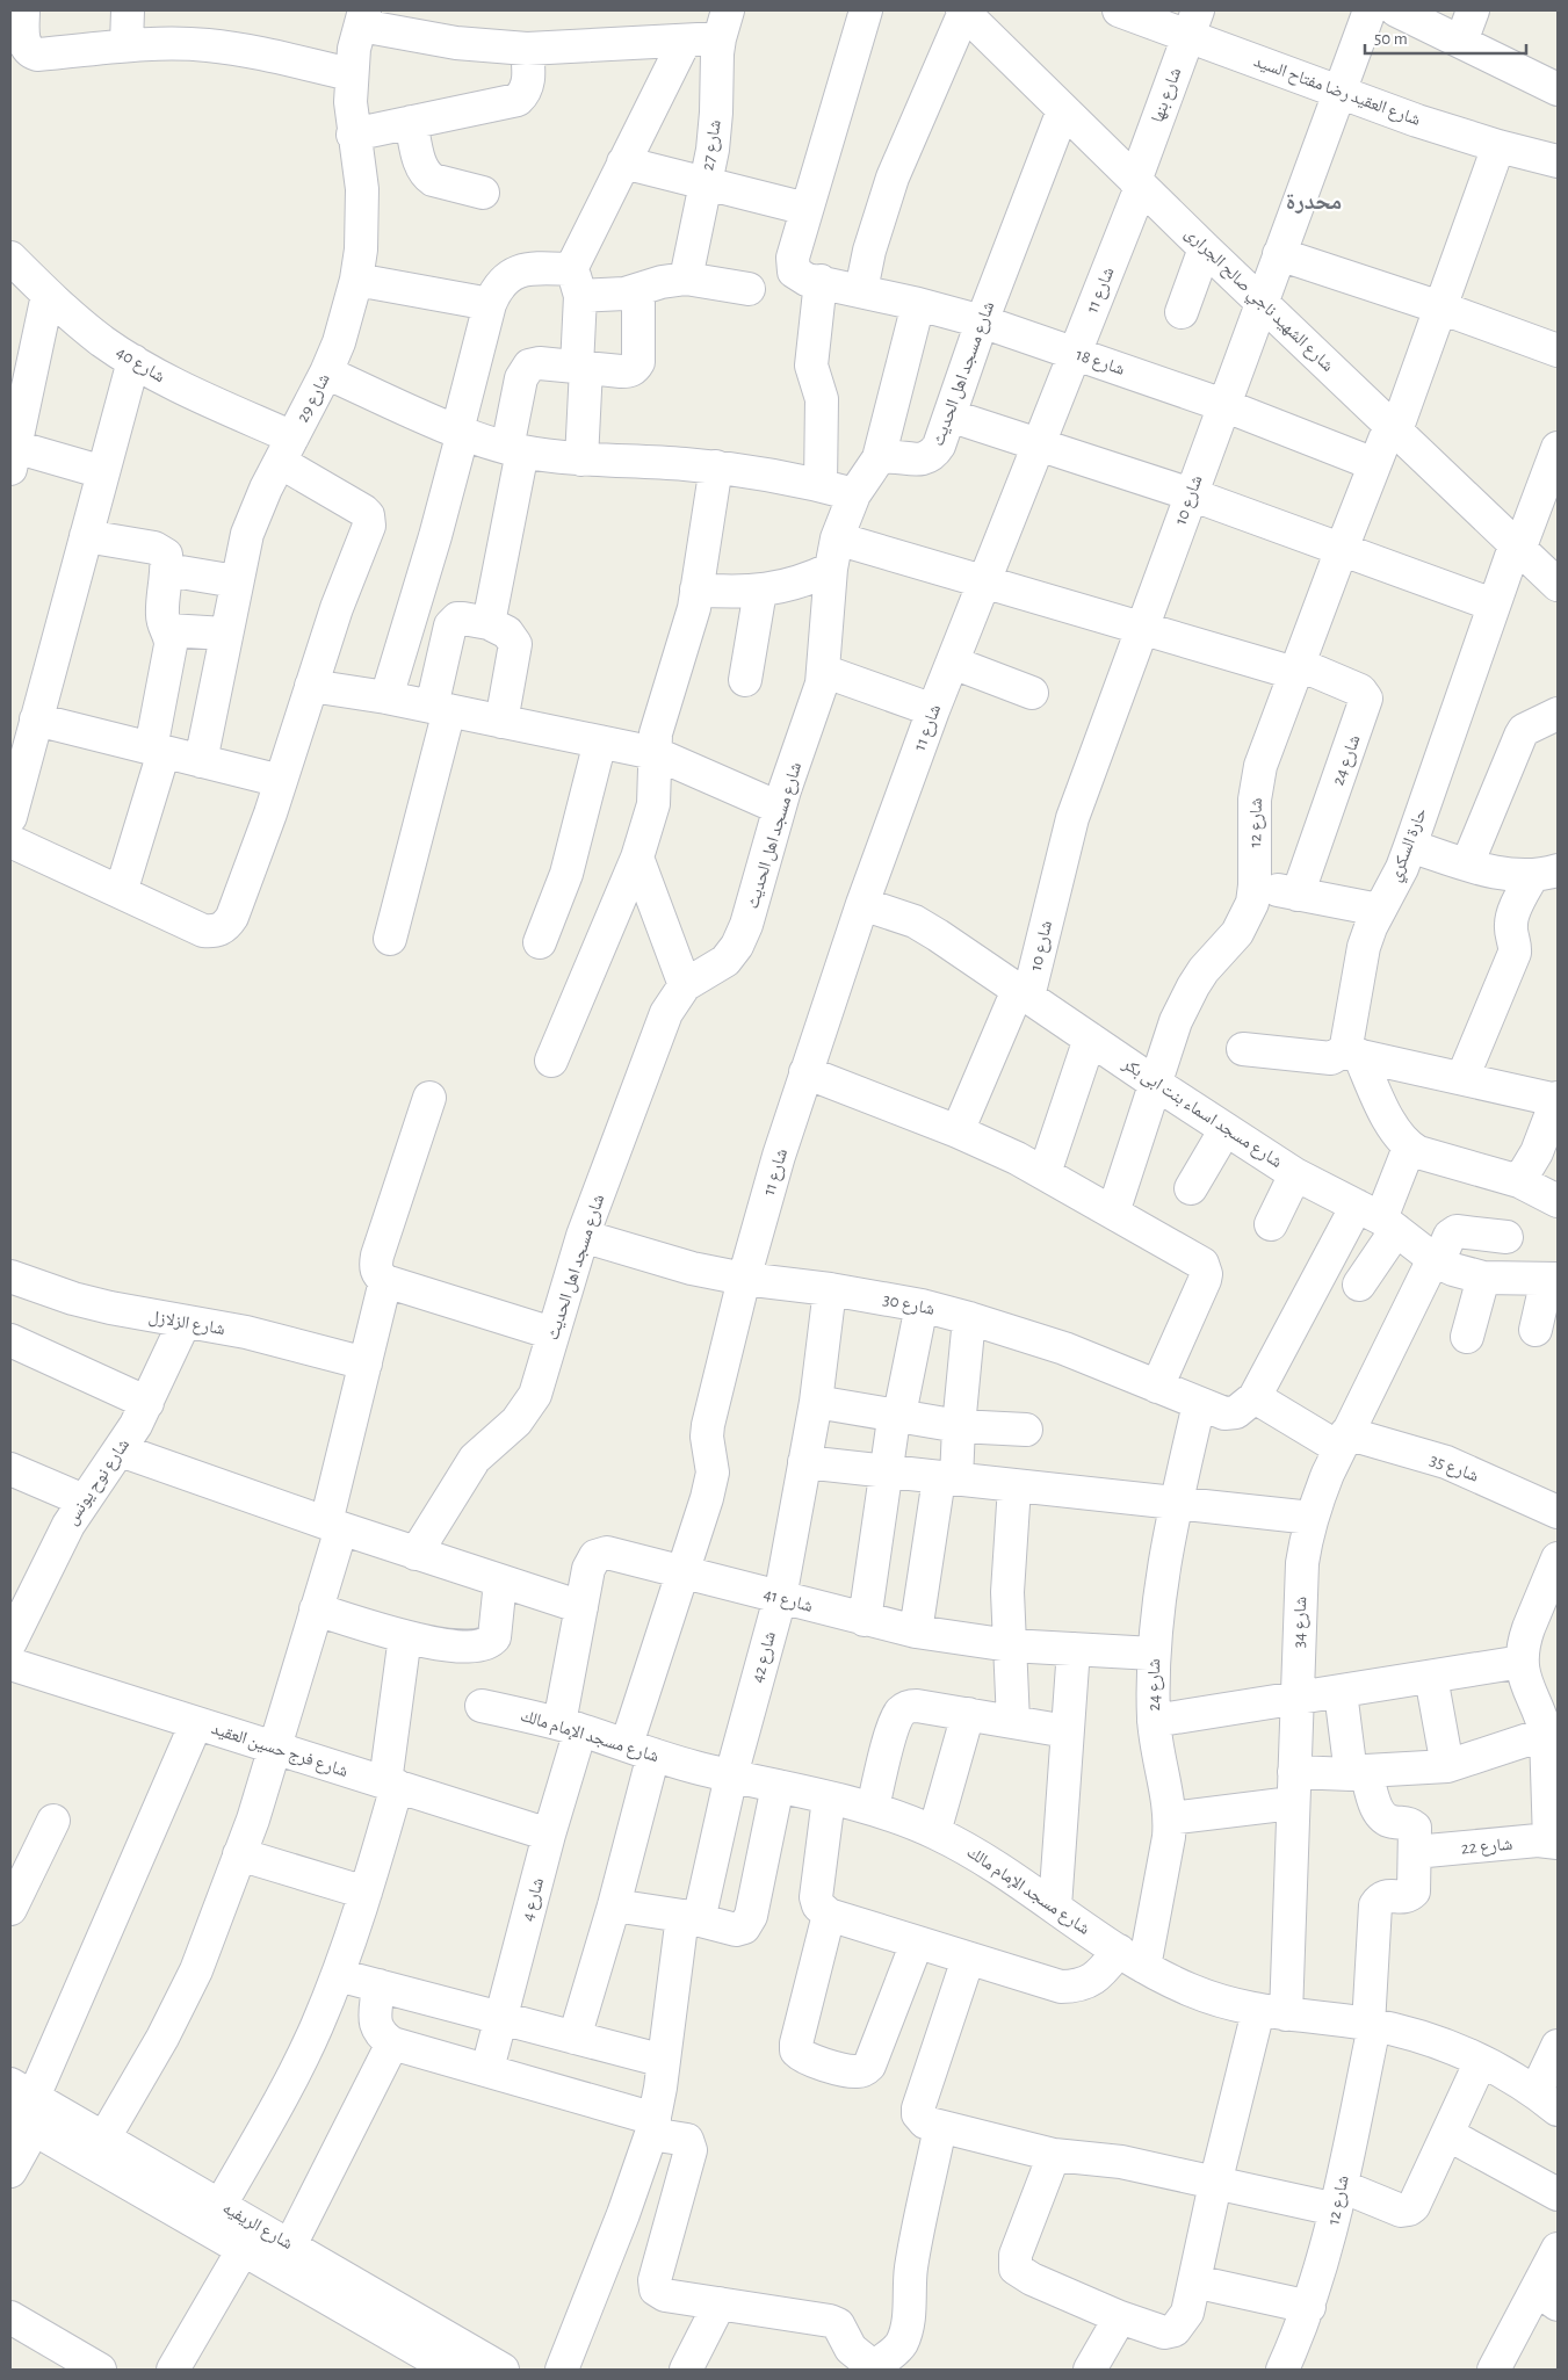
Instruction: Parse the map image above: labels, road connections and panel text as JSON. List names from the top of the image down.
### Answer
{
  "streets": {
    "street": [
      "شارع العقيد رضا مفتاح السيد",
      "شارع بنها",
      "شارع 27",
      "شارع 11",
      "شارع الشهيد ناجي صالح الجرارى",
      "شارع 18",
      "شارع 40",
      "شارع مسجد اهل الحديث",
      "شارع 29",
      "شارع 10",
      "شارع 24",
      "شارع 12",
      "حارة السكري",
      "شارع مسجد اسماء بنت ابى بكر",
      "شارع 30",
      "شارع الزلازل",
      "شارع 35",
      "شارع نوح يونس",
      "شارع 41",
      "شارع 34",
      "شارع 42",
      "شارع مسجد الإمام مالك",
      "شارع فرج حسين العقيد",
      "شارع 22",
      "شارع 4",
      "شارع الريفيه"
    ]
  },
  "crossings": [
    ["شارع العقيد رضا مفتاح السيد", "شارع بنها"],
    ["شارع العقيد رضا مفتاح السيد", "شارع 10"],
    ["شارع العقيد رضا مفتاح السيد", "شارع 12"],
    ["شارع بنها", "شارع 11"],
    ["شارع بنها", "شارع الشهيد ناجي صالح الجرارى"],
    ["شارع 11", "شارع الشهيد ناجي صالح الجرارى"],
    ["شارع 11", "شارع 18"],
    ["شارع 11", "شارع مسجد اسماء بنت ابى بكر"],
    ["شارع 11", "شارع 30"],
    ["شارع 11", "شارع 41"],
    ["شارع 11", "شارع مسجد الإمام مالك"],
    ["شارع الشهيد ناجي صالح الجرارى", "شارع مسجد اهل الحديث"],
    ["شارع الشهيد ناجي صالح الجرارى", "شارع 10"],
    ["شارع الشهيد ناجي صالح الجرارى", "شارع 12"],
    ["شارع الشهيد ناجي صالح الجرارى", "حارة السكري"],
    ["شارع 18", "شارع مسجد اهل الحديث"],
    ["شارع 18", "شارع 10"],
    ["شارع 18", "شارع 12"],
    ["شارع 40", "شارع 29"],
    ["شارع مسجد اهل الحديث", "شارع 30"],
    ["شارع 10", "شارع مسجد اسماء بنت ابى بكر"],
    ["شارع 24", "شارع 12"],
    ["شارع 24", "شارع 30"],
    ["شارع 24", "شارع 41"],
    ["شارع 24", "شارع مسجد الإمام مالك"],
    ["شارع 12", "شارع مسجد اسماء بنت ابى بكر"],
    ["شارع 12", "شارع مسجد الإمام مالك"],
    ["شارع 12", "شارع 22"],
    ["شارع مسجد اسماء بنت ابى بكر", "شارع 34"],
    ["شارع 30", "شارع 42"],
    ["شارع الزلازل", "شارع نوح يونس"],
    ["شارع 35", "شارع 34"],
    ["شارع نوح يونس", "شارع فرج حسين العقيد"],
    ["شارع 41", "شارع 42"],
    ["شارع 41", "شارع مسجد الإمام مالك"],
    ["شارع 41", "شارع 4"],
    ["شارع 34", "شارع مسجد الإمام مالك"],
    ["شارع 42", "شارع مسجد الإمام مالك"],
    ["شارع مسجد الإمام مالك", "شارع 4"],
    ["شارع فرج حسين العقيد", "شارع 4"]
  ],
  "districts": ["محدرة"],
  "scale_bar": "50 m"
}
